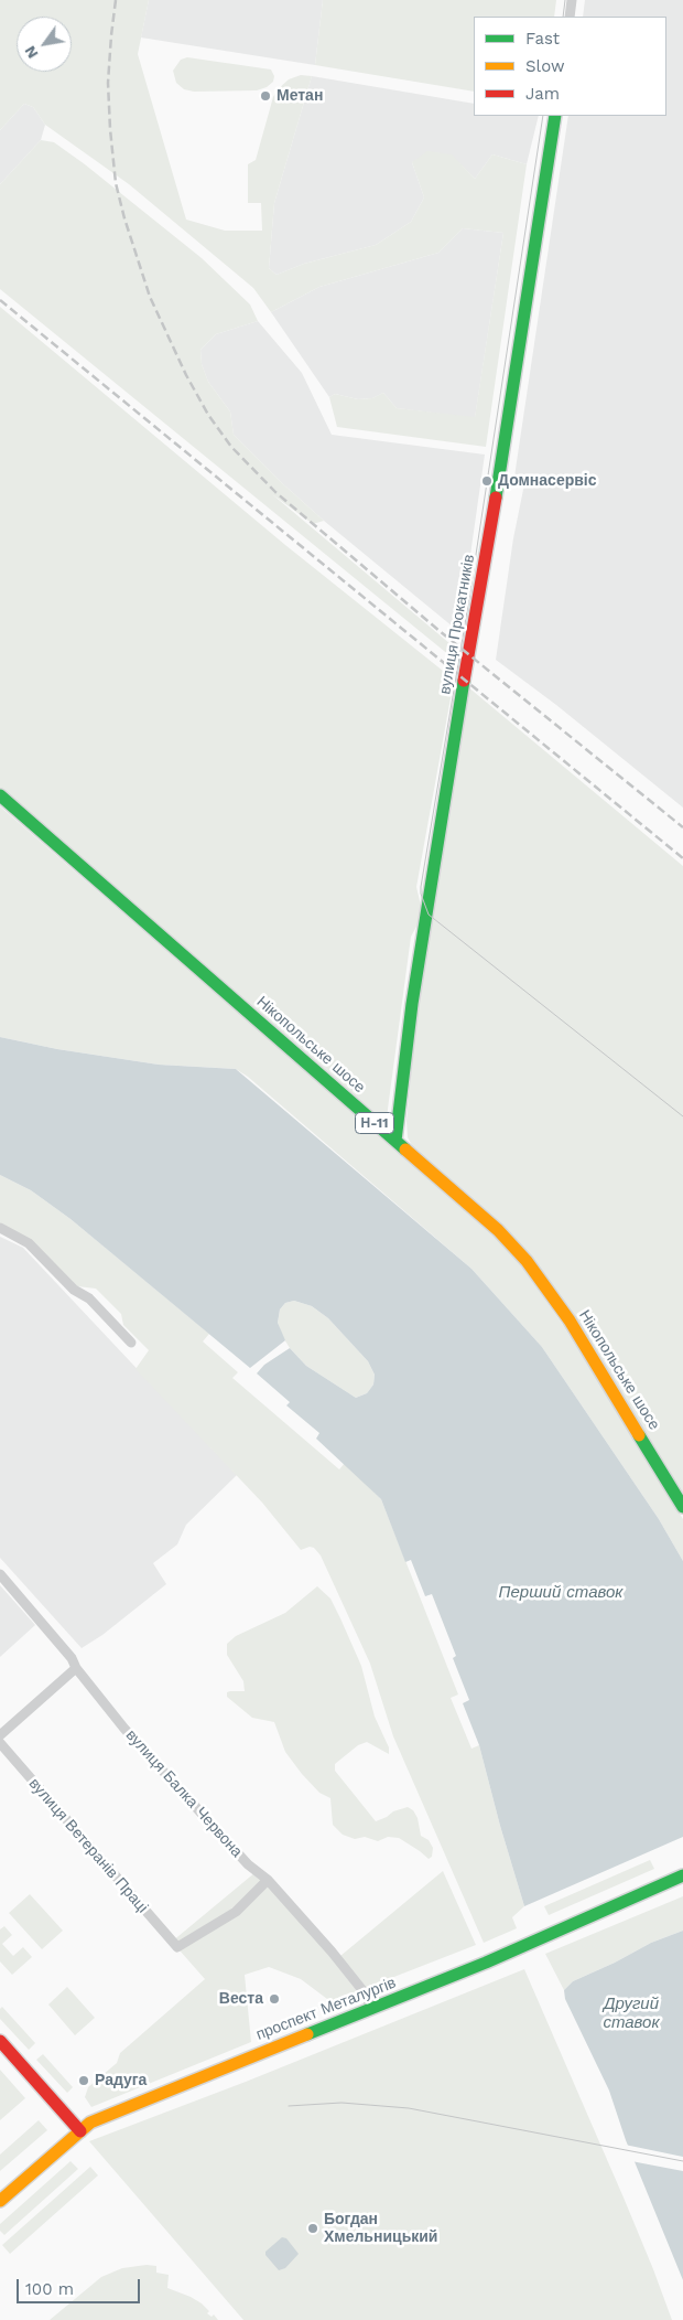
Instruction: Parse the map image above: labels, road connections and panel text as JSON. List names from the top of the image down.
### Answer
{
  "streets": {
    "main road": [
      "вулиця Прокатників",
      "Нікопольське шосе",
      "Н-11",
      "проспект Металургів"
    ],
    "street": ["вулиця Балка Червона", "вулиця Ветеранів Праці"]
  },
  "crossings": [
    ["вулиця Прокатників", "Нікопольське шосе"],
    ["вулиця Балка Червона", "вулиця Ветеранів Праці"],
    ["вулиця Балка Червона", "проспект Металургів"]
  ],
  "water": ["Перший ставок", "Другий ставок"],
  "places": [
    "Метан",
    "Домнасервіс",
    "Веста",
    "Радуга",
    "Богдан Хмельницький"
  ],
  "legend": ["Fast", "Slow", "Jam"],
  "scale_bar": "100 m",
  "north": "bottom left"
}
